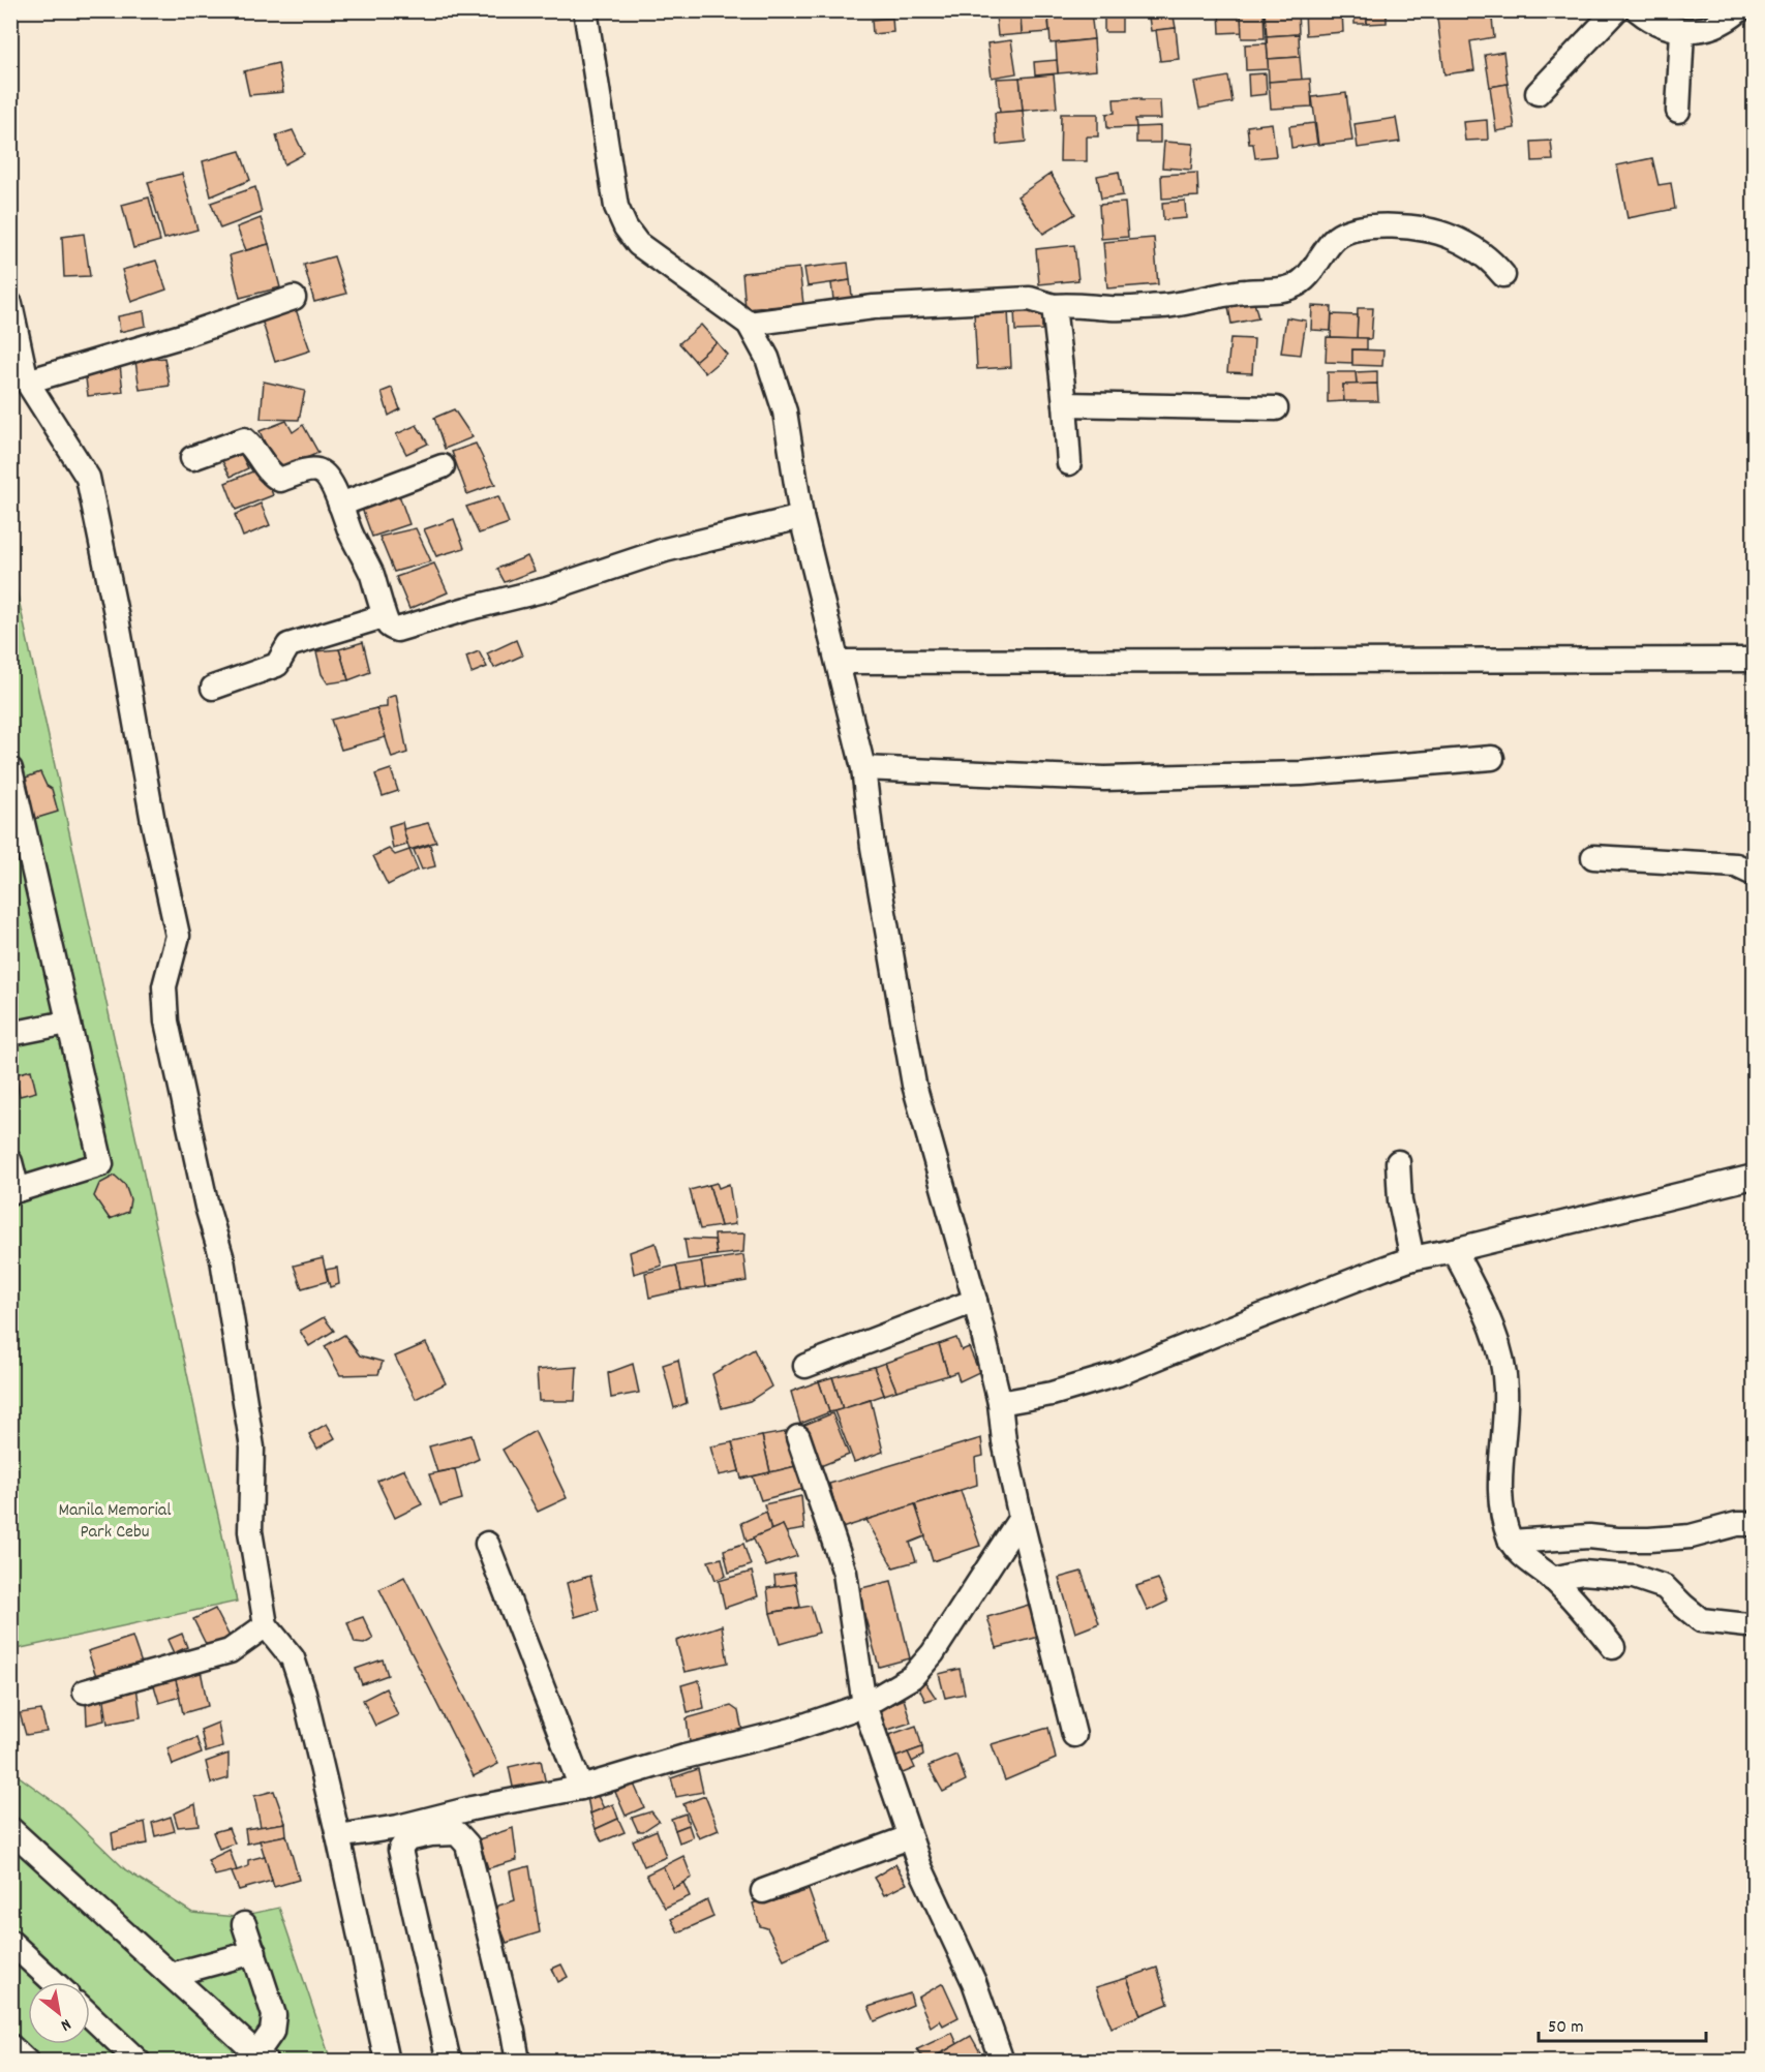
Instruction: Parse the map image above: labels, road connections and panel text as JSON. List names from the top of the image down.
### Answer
{
  "parks": ["Manila Memorial Park Cebu"],
  "scale_bar": "50 m",
  "north": "bottom right"
}
